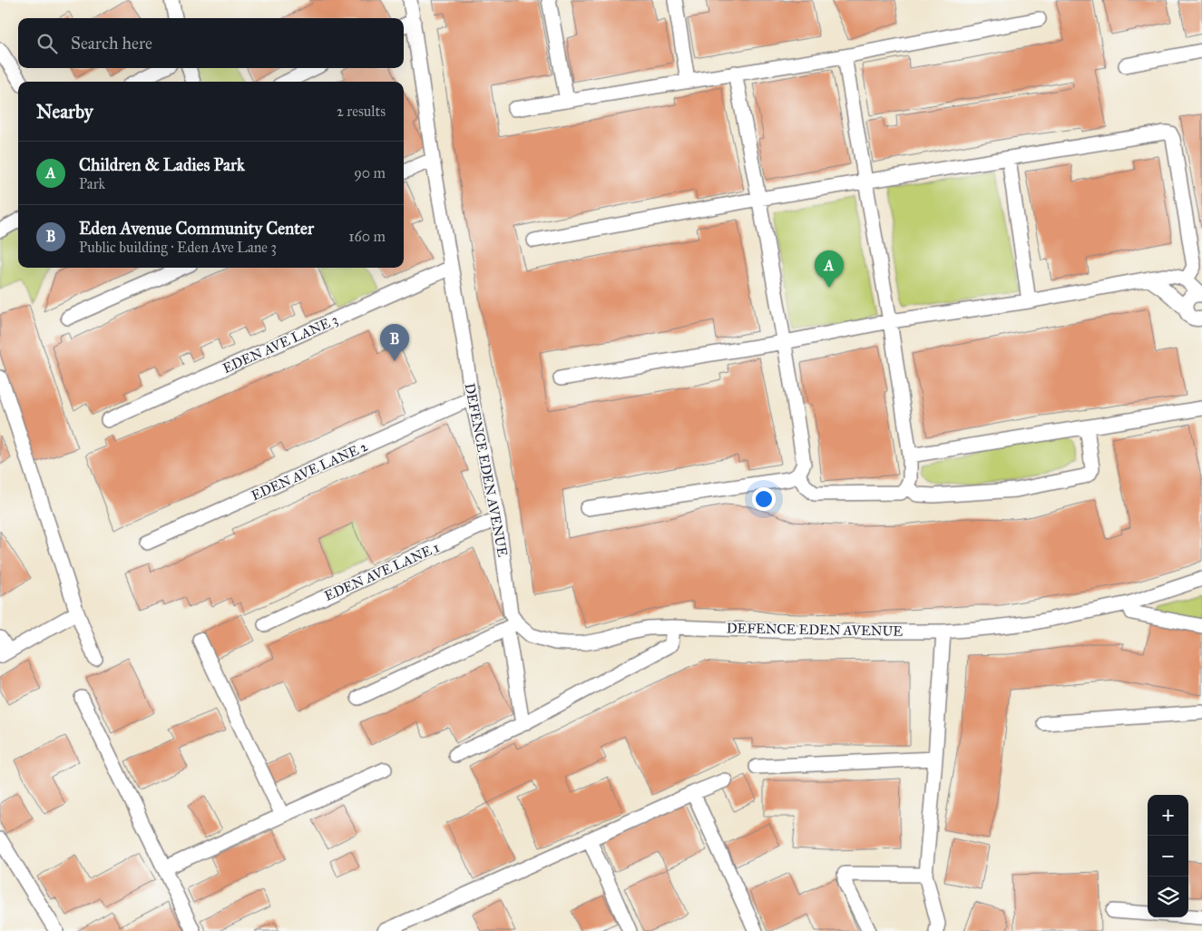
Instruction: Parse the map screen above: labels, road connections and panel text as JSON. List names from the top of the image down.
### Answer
{
  "streets": {
    "street": [
      "EDEN AVE LANE 3",
      "DEFENCE EDEN AVENUE",
      "EDEN AVE LANE 2",
      "EDEN AVE LANE 1"
    ]
  },
  "crossings": [
    ["EDEN AVE LANE 3", "DEFENCE EDEN AVENUE"],
    ["DEFENCE EDEN AVENUE", "EDEN AVE LANE 2"],
    ["DEFENCE EDEN AVENUE", "EDEN AVE LANE 1"]
  ],
  "page": {
    "search": "Search here",
    "heading": ["Nearby", "2 results"],
    "list": [
      {
        "mark": "A",
        "name": "Children & Ladies Park",
        "note": "Park",
        "value": "90 m"
      },
      {
        "mark": "B",
        "name": "Eden Avenue Community Center",
        "note": "Public building · Eden Ave Lane 3",
        "value": "160 m"
      }
    ],
    "pins": ["A", "B"],
    "map_buttons": ["+", "−"]
  }
}
